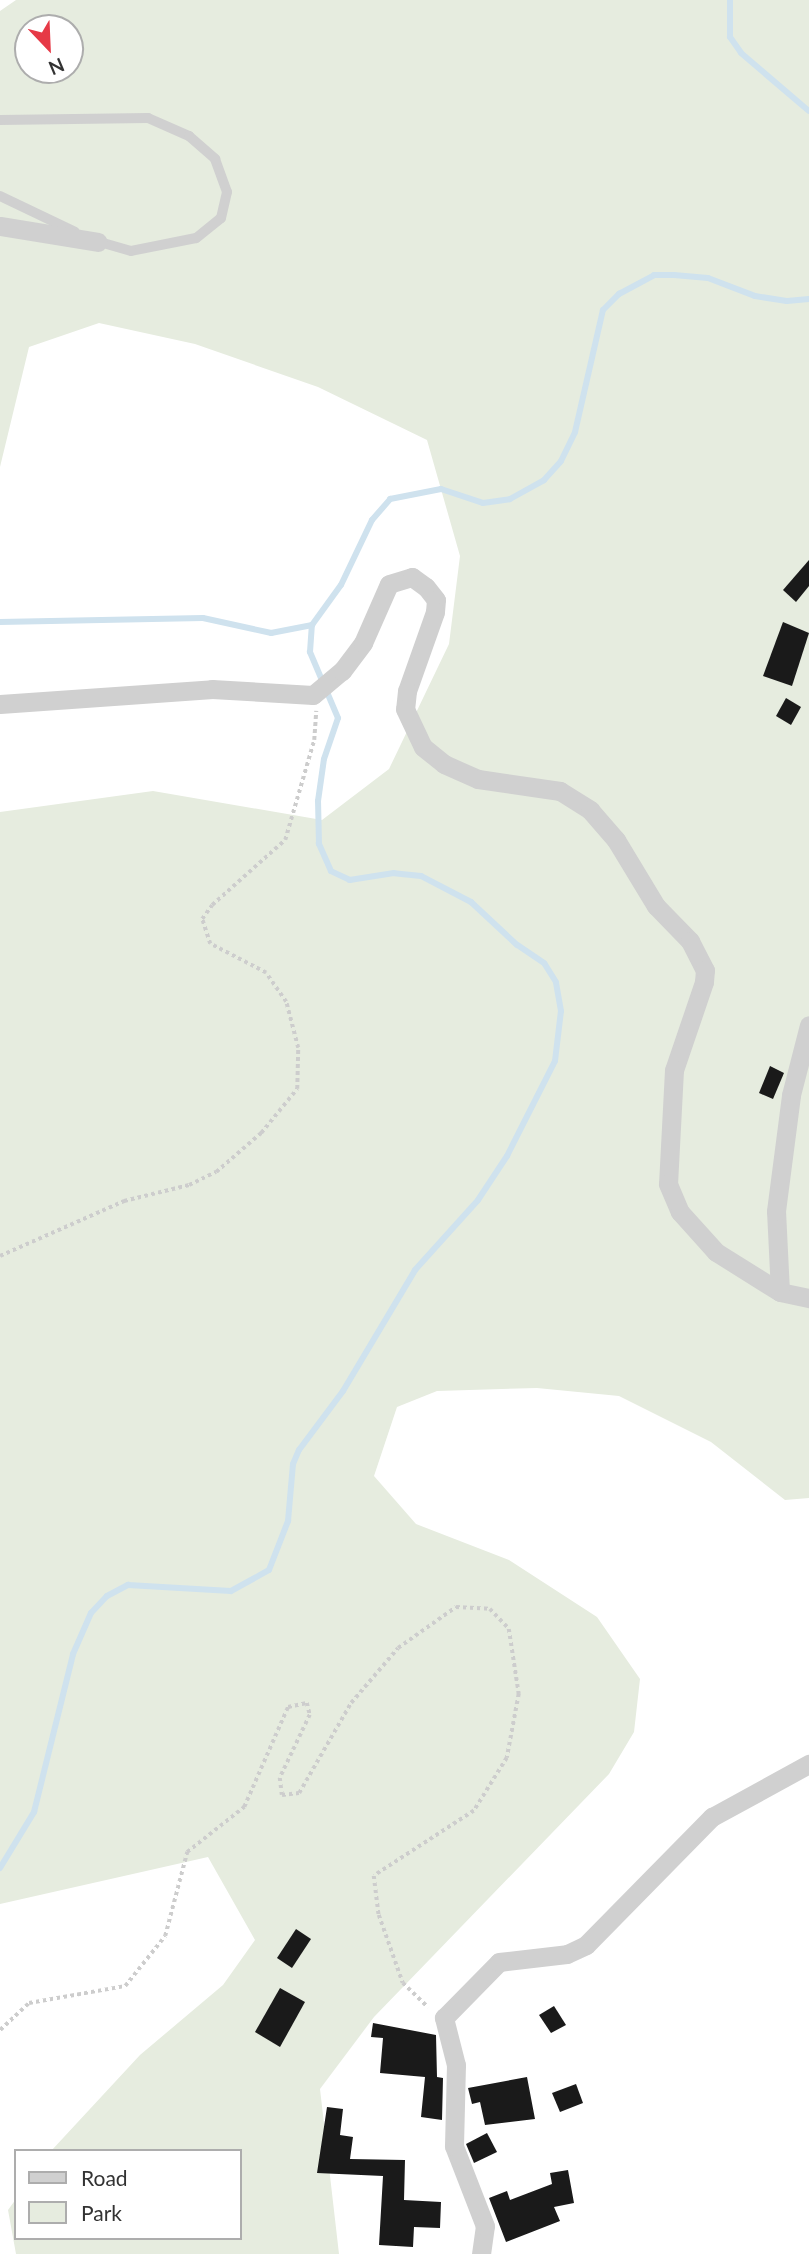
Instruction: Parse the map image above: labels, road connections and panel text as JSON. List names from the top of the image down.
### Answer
{
  "legend": ["Road", "Park"],
  "north": "bottom right"
}
